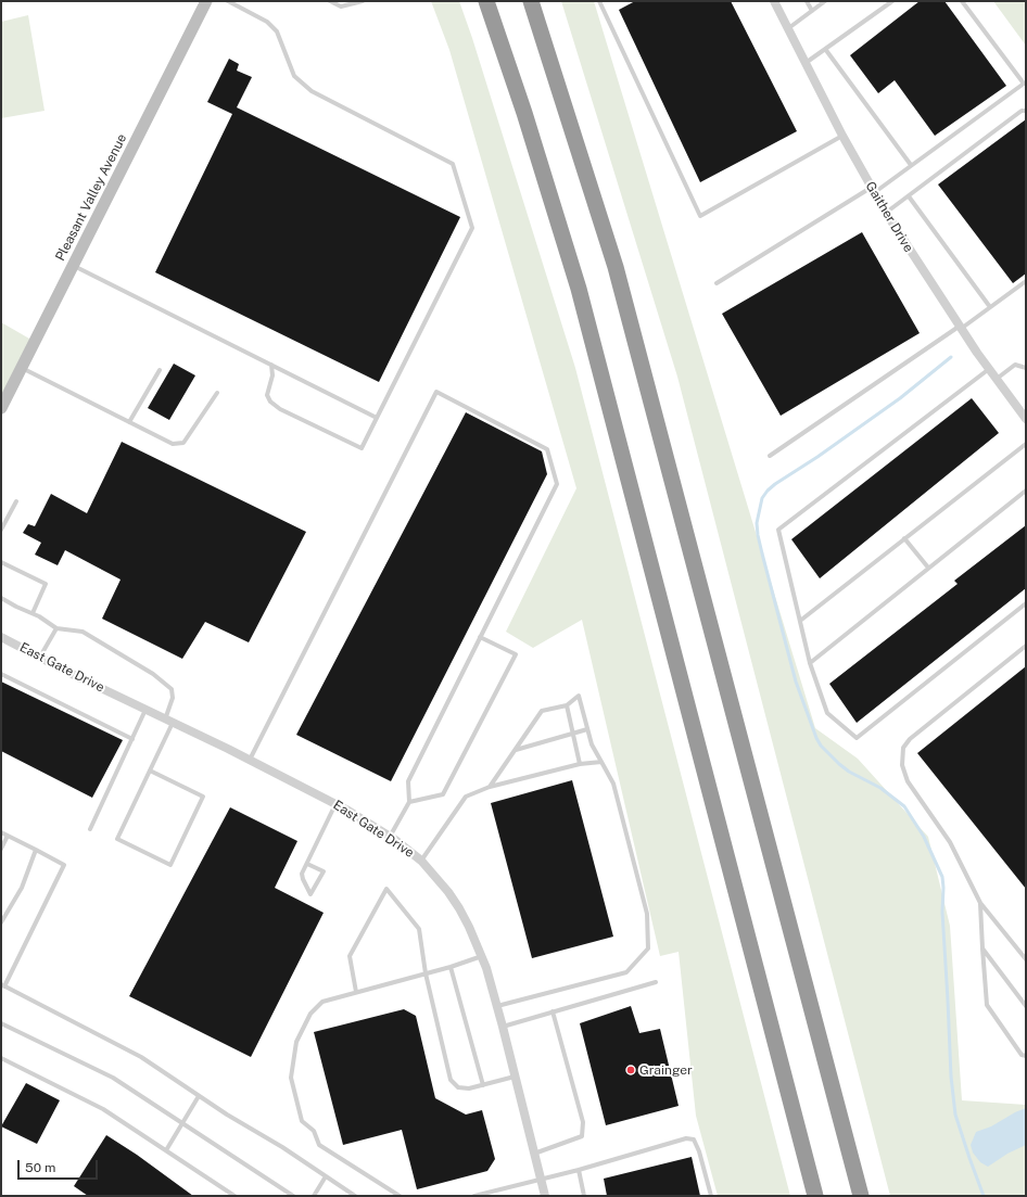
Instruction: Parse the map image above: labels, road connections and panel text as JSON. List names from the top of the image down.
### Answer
{
  "streets": {
    "street": ["Pleasant Valley Avenue", "Gaither Drive", "East Gate Drive"]
  },
  "places": ["Grainger"],
  "scale_bar": "50 m"
}
